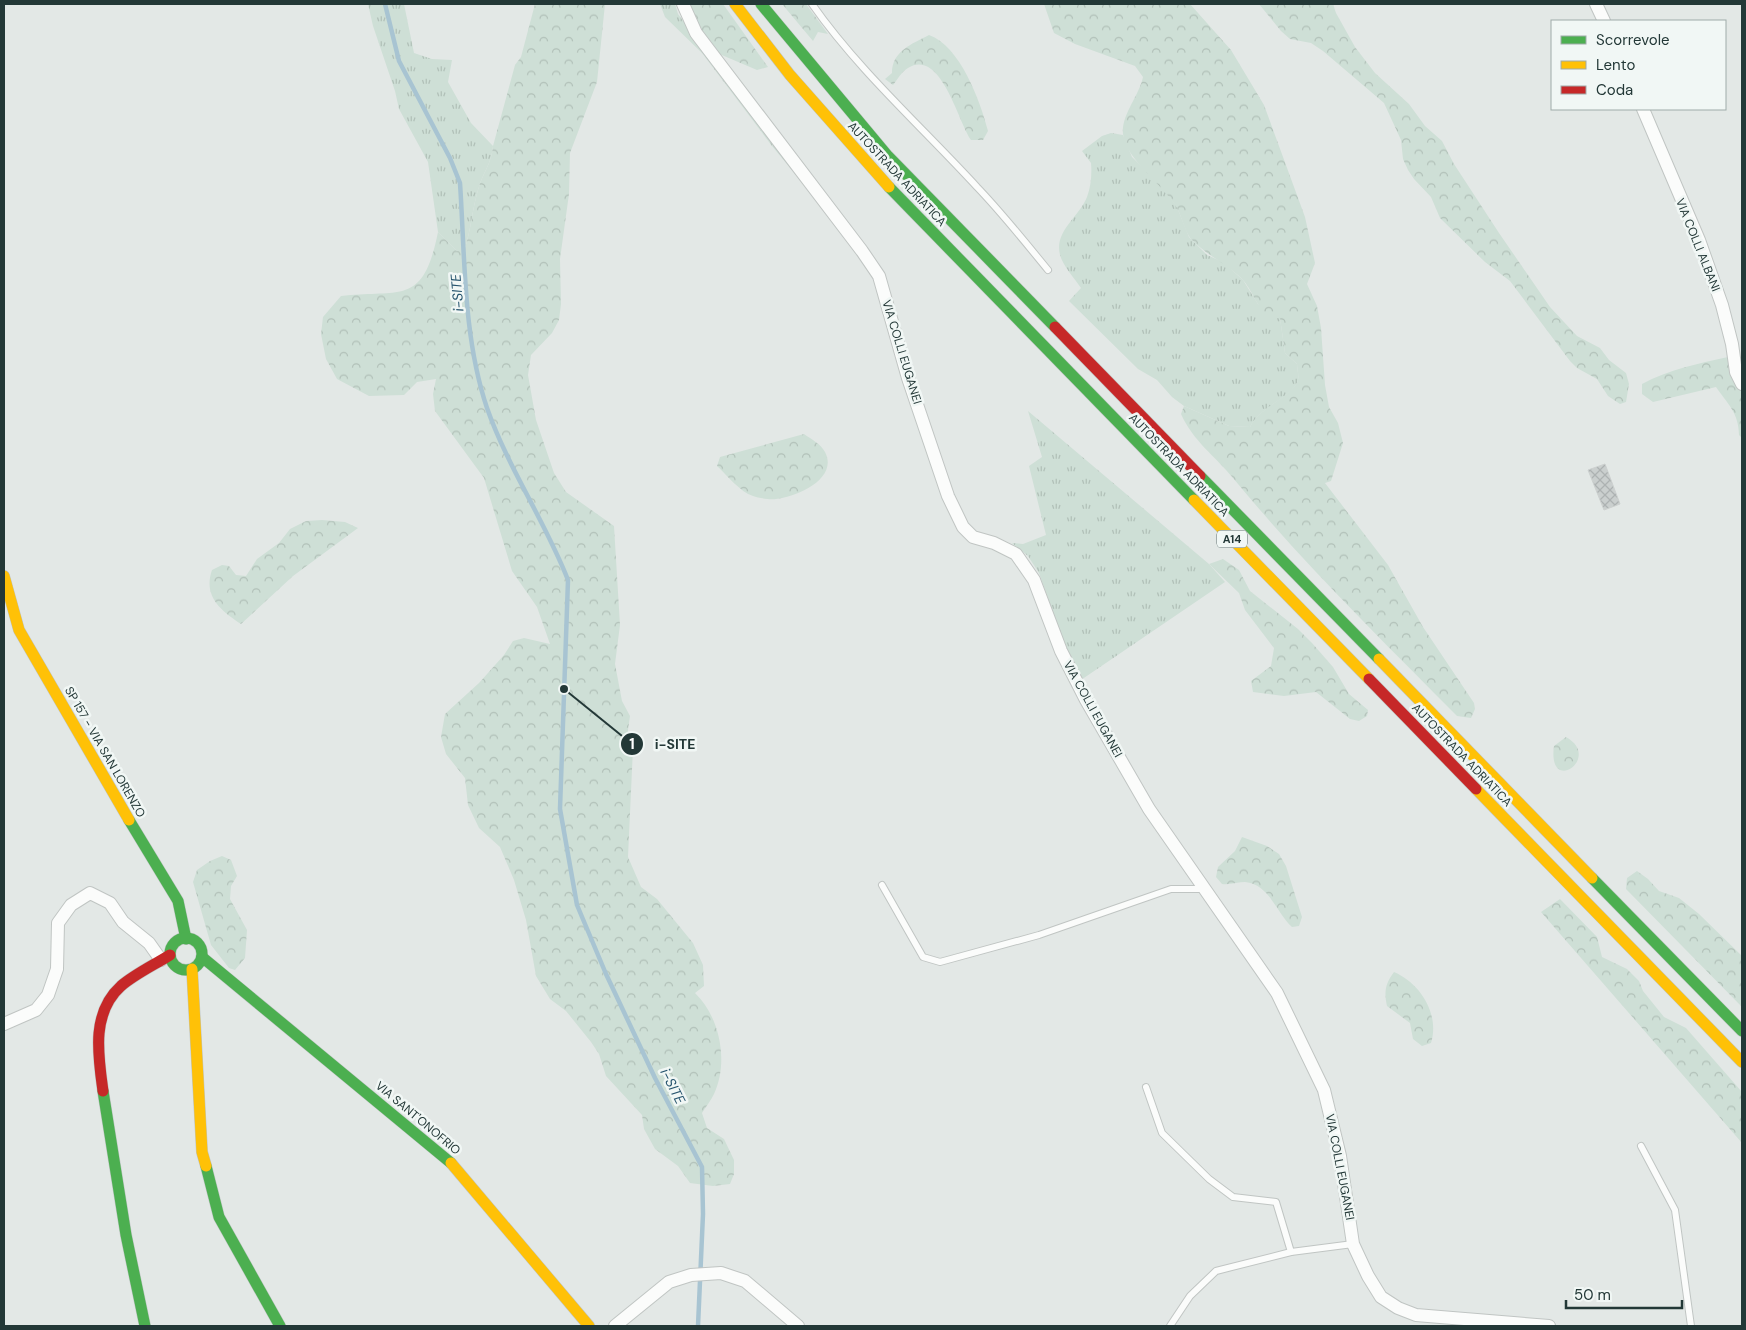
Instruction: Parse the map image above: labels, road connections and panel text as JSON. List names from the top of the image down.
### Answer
{
  "streets": {
    "main road": [
      "AUTOSTRADA ADRIATICA",
      "A14",
      "SP 157 - VIA SAN LORENZO",
      "VIA SANT'ONOFRIO"
    ],
    "street": ["VIA COLLI ALBANI", "VIA COLLI EUGANEI"]
  },
  "crossings": [
    ["SP 157 - VIA SAN LORENZO", "VIA SANT'ONOFRIO"]
  ],
  "water": ["i-SITE"],
  "places": ["i-SITE"],
  "legend": ["Scorrevole", "Lento", "Coda"],
  "scale_bar": "50 m"
}
